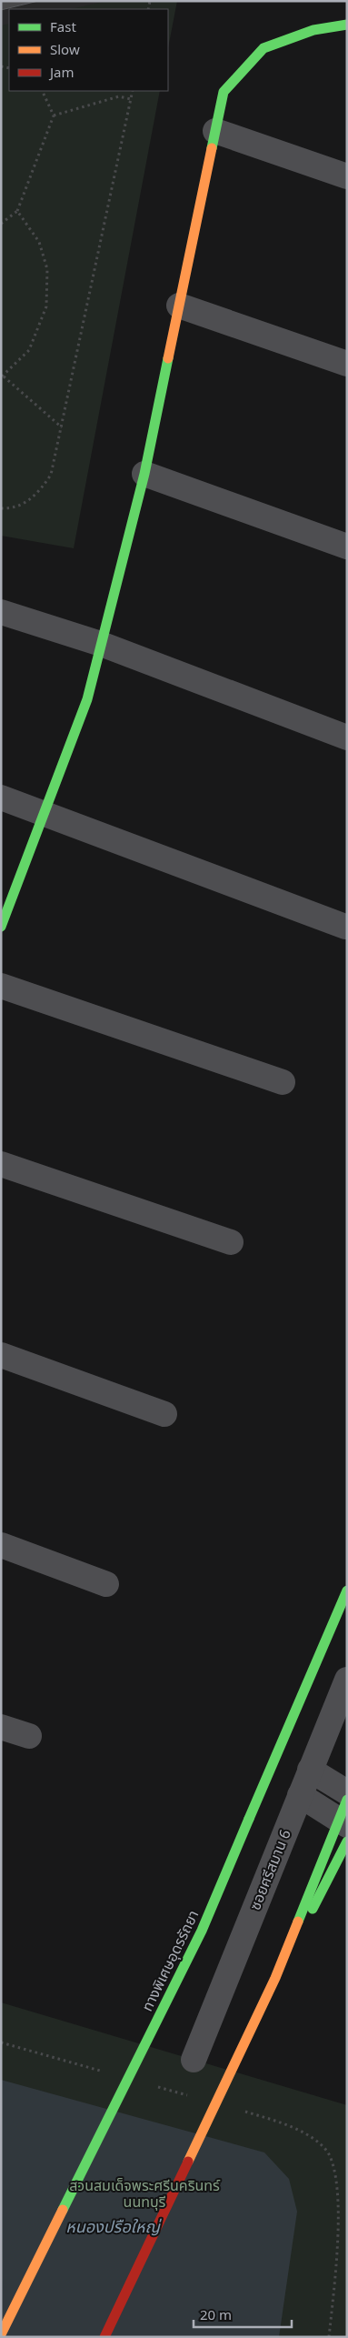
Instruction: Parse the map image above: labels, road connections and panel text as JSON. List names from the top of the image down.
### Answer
{
  "streets": {
    "main road": ["ทางพิเศษอุดรรัถยา"],
    "street": ["ซอยศรีสมาน 6"]
  },
  "water": ["หนองปรือใหญ่"],
  "parks": ["สวนสมเด็จพระศรีนครินทร์ นนทบุรี"],
  "legend": ["Fast", "Slow", "Jam"],
  "scale_bar": "20 m"
}
